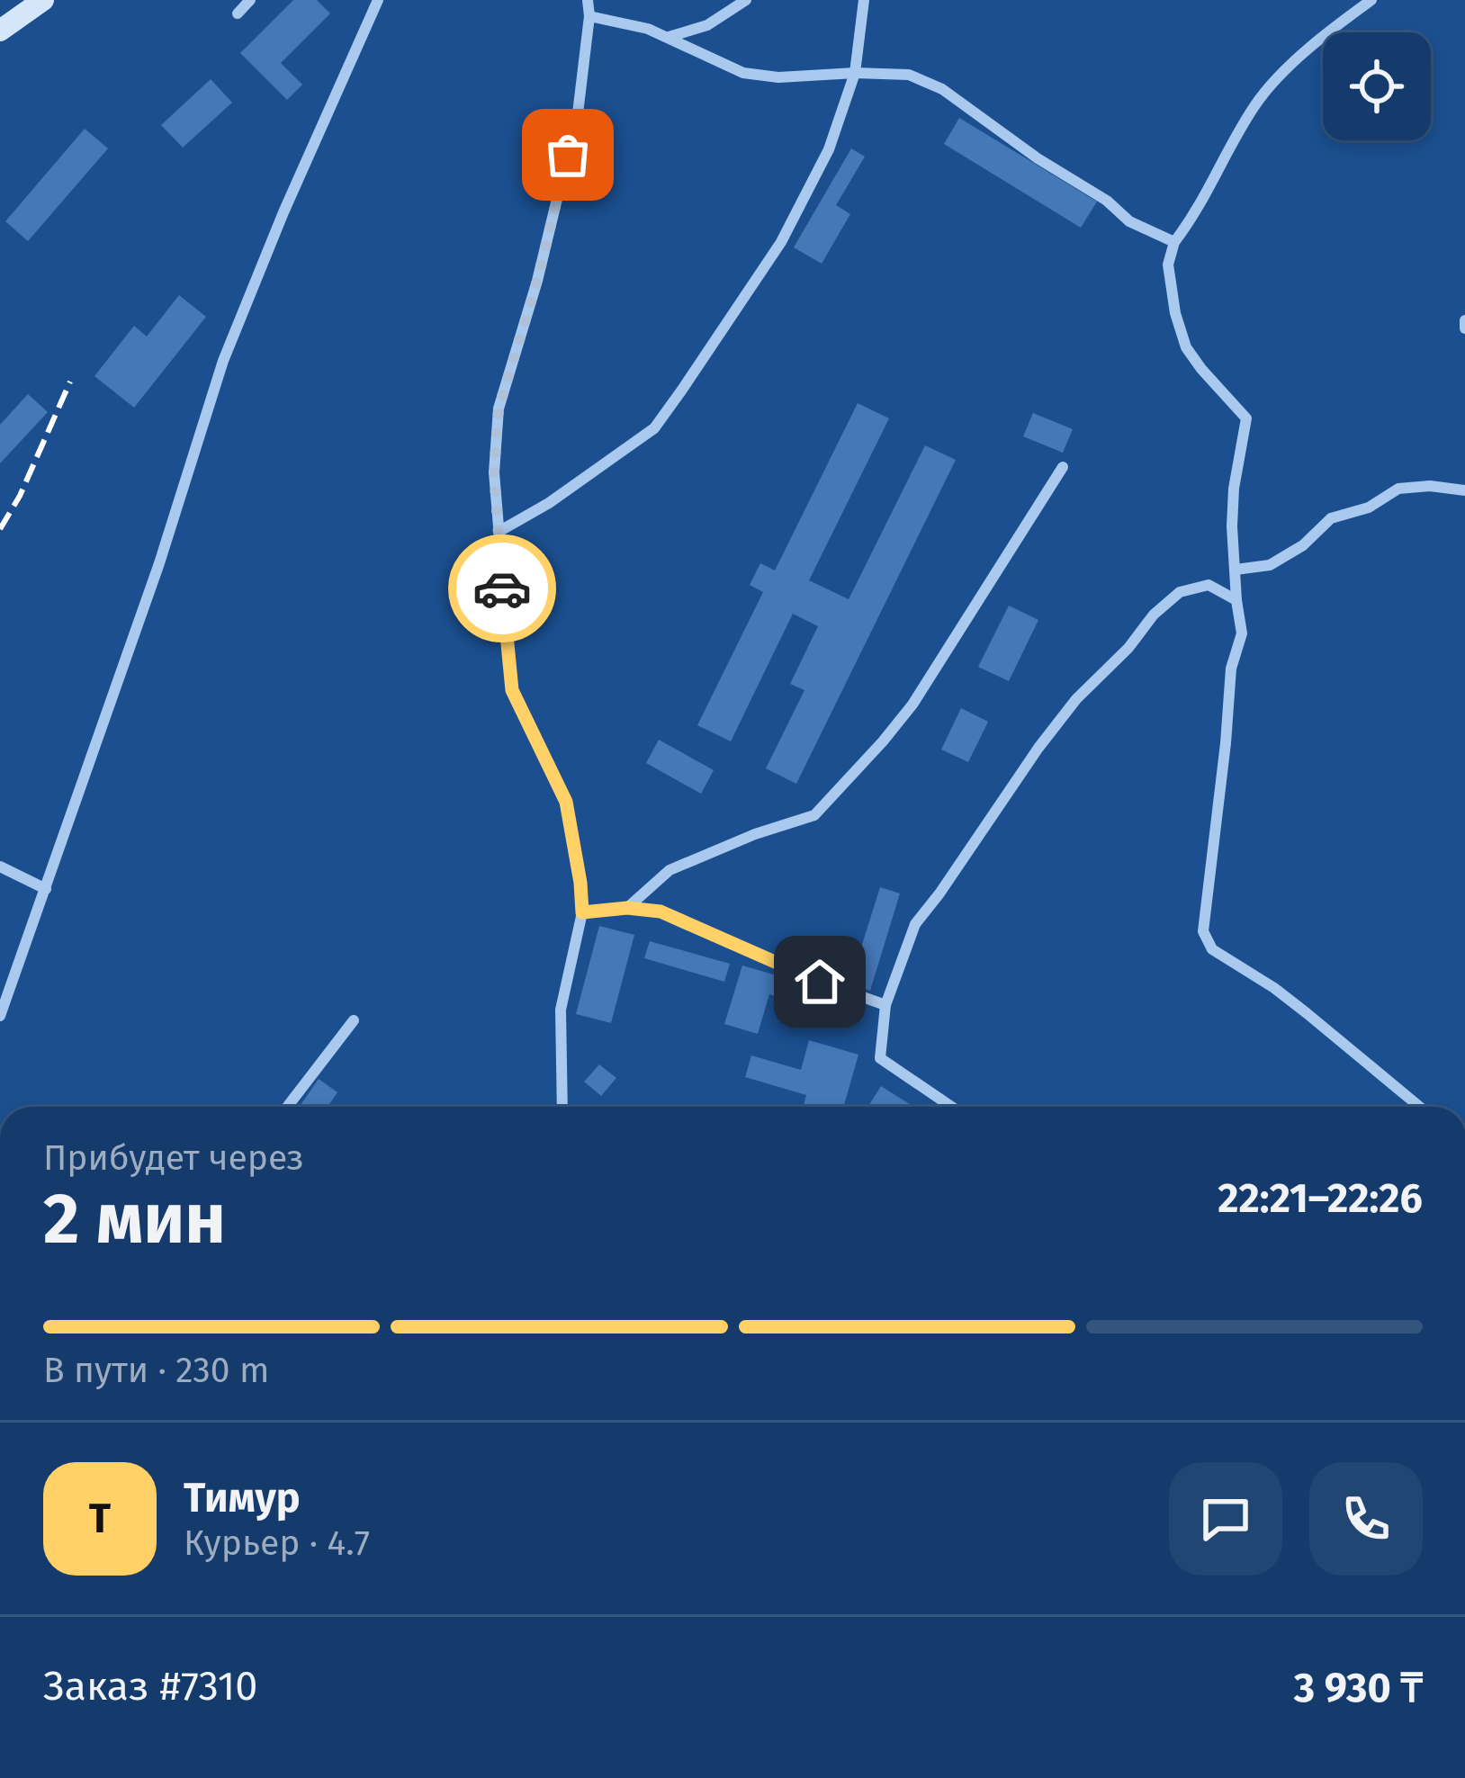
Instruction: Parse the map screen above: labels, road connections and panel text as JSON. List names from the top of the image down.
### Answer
{
  "page": {
    "heading": ["2 мин", "Прибудет через", "22:21–22:26"],
    "panel": [
      "Тимур",
      "Курьер · 4.7",
      "Заказ #7310",
      "3 930 ₸"
    ],
    "bar": "В пути · 230 m",
    "round": "Т"
  }
}
